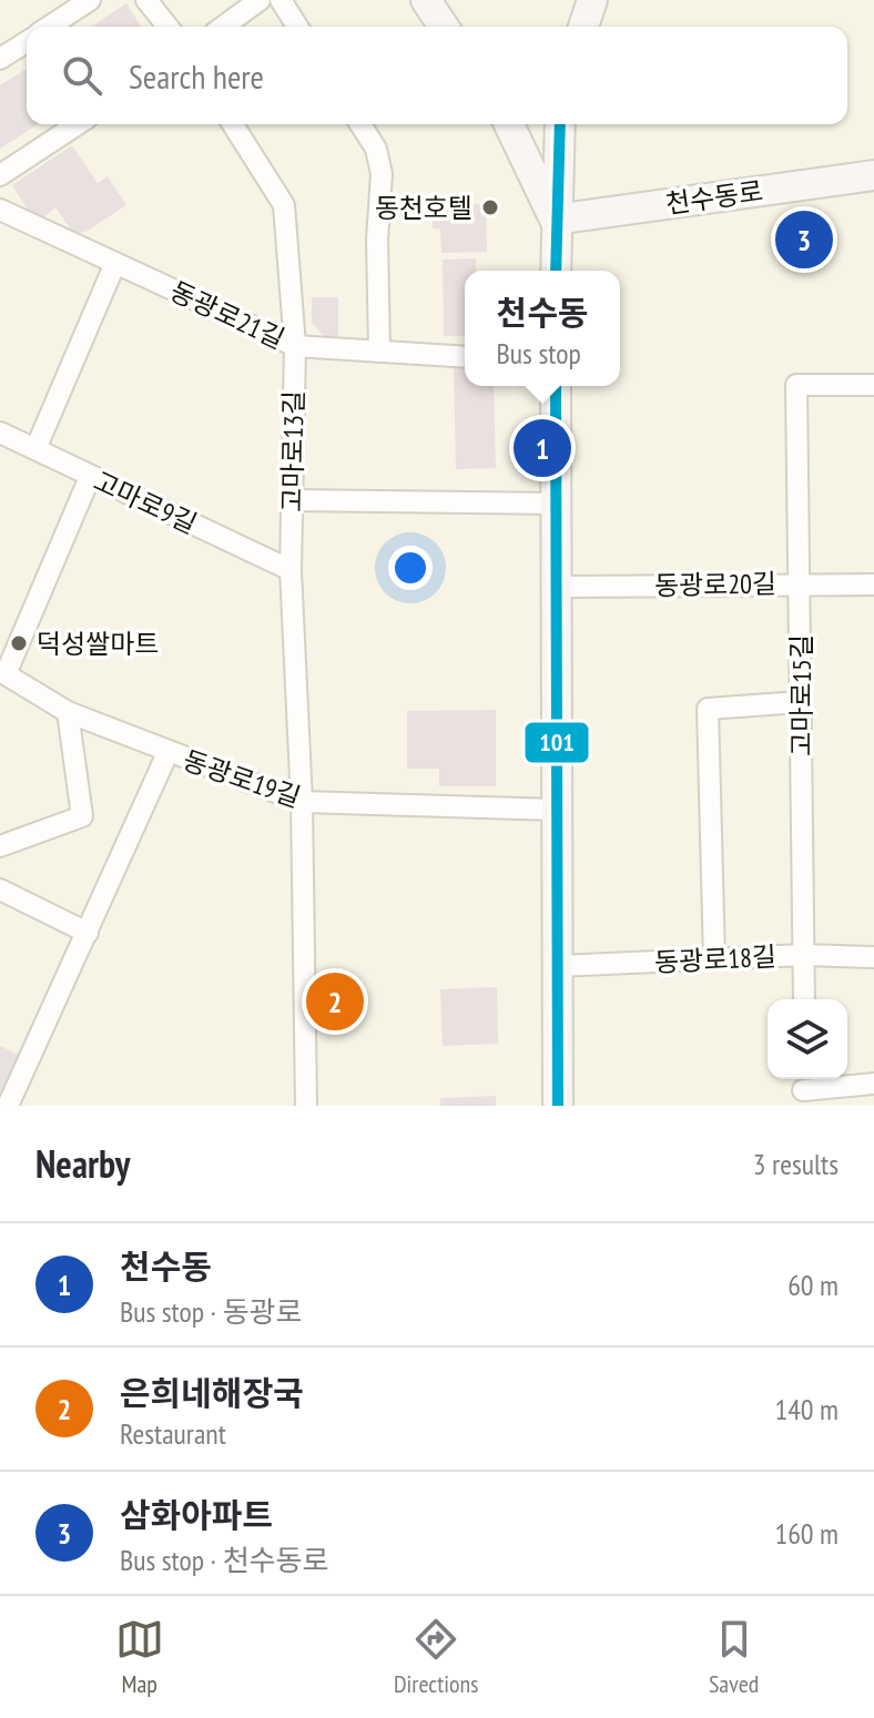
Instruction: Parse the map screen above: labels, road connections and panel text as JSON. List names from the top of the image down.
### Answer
{
  "streets": {
    "main road": ["천수동로"],
    "street": [
      "동광로21길",
      "고마로13길",
      "고마로9길",
      "동광로20길",
      "고마로15길",
      "동광로19길",
      "동광로18길"
    ]
  },
  "crossings": [
    ["동광로21길", "고마로13길"],
    ["고마로13길", "고마로9길"],
    ["고마로13길", "동광로19길"],
    ["동광로20길", "고마로15길"],
    ["고마로15길", "동광로18길"]
  ],
  "places": ["동천호텔", "덕성쌀마트"],
  "lines": ["transit line 101"],
  "page": {
    "search": "Search here",
    "pins": ["3", "1", "2"],
    "popup": ["천수동", "Bus stop"],
    "heading": ["Nearby", "3 results"],
    "list": [
      {
        "mark": "1",
        "name": "천수동",
        "note": "Bus stop · 동광로",
        "value": "60 m"
      },
      {
        "mark": "2",
        "name": "은희네해장국",
        "note": "Restaurant",
        "value": "140 m"
      },
      {
        "mark": "3",
        "name": "삼화아파트",
        "note": "Bus stop · 천수동로",
        "value": "160 m"
      }
    ],
    "nav": ["Map", "Directions", "Saved"]
  }
}
